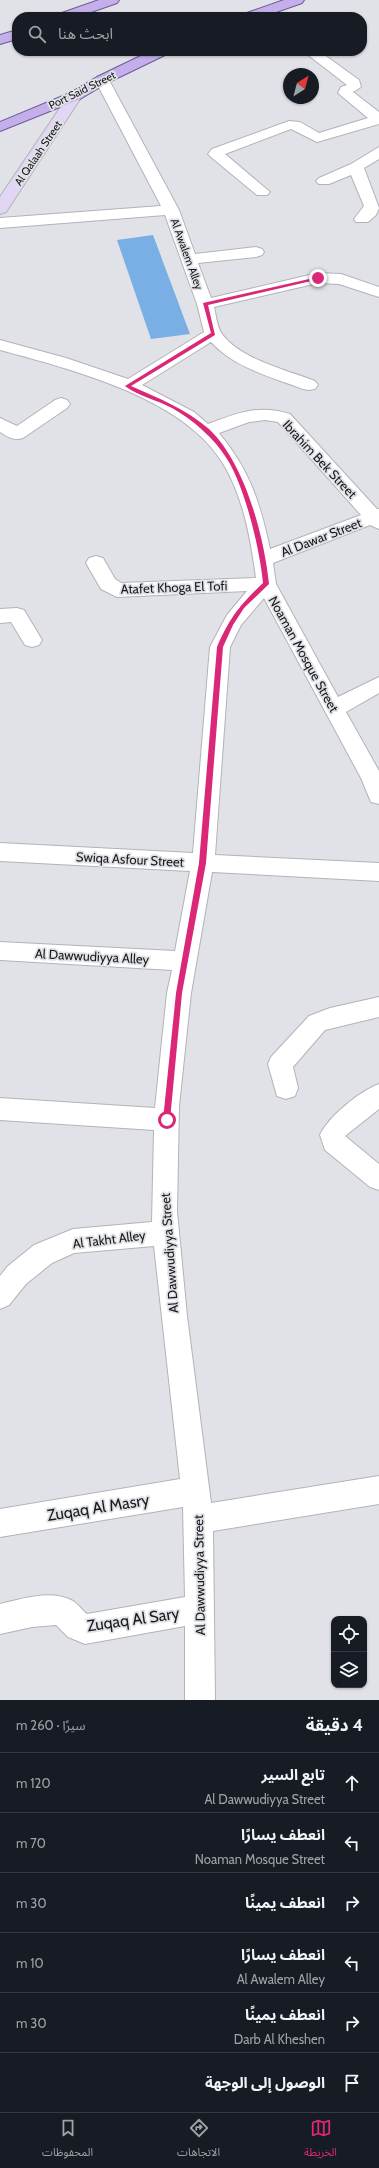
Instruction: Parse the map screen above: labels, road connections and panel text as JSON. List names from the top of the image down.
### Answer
{
  "streets": {
    "main road": ["Port Said Street", "Al Qalaah Street"],
    "street": [
      "Al Awalem Alley",
      "Ibrahim Bek Street",
      "Al Dawar Street",
      "Atafet Khoga El Tofi",
      "Noaman Mosque Street",
      "Swiqa Asfour Street",
      "Al Dawwudiyya Alley",
      "Al Takht Alley",
      "Al Dawwudiyya Street",
      "Zuqaq Al Masry",
      "Zuqaq Al Sary"
    ]
  },
  "crossings": [
    ["Port Said Street", "Al Qalaah Street"],
    ["Port Said Street", "Al Awalem Alley"],
    ["Ibrahim Bek Street", "Al Dawar Street"],
    ["Ibrahim Bek Street", "Noaman Mosque Street"],
    ["Al Dawar Street", "Noaman Mosque Street"],
    ["Atafet Khoga El Tofi", "Noaman Mosque Street"],
    ["Atafet Khoga El Tofi", "Al Dawwudiyya Street"],
    ["Noaman Mosque Street", "Al Dawwudiyya Street"],
    ["Swiqa Asfour Street", "Al Dawwudiyya Street"],
    ["Al Dawwudiyya Alley", "Al Dawwudiyya Street"],
    ["Al Takht Alley", "Al Dawwudiyya Street"],
    ["Al Dawwudiyya Street", "Zuqaq Al Masry"],
    ["Al Dawwudiyya Street", "Zuqaq Al Sary"]
  ],
  "north": "top right",
  "page": {
    "search": "ابحث هنا",
    "heading": ["4 دقيقة", "سيرًا · 260 m"],
    "list": [
      ["تابع السير", "Al Dawwudiyya Street", "120 m"],
      ["انعطف يسارًا", "Noaman Mosque Street", "70 m"],
      ["انعطف يمينًا", "30 m"],
      ["انعطف يسارًا", "Al Awalem Alley", "10 m"],
      ["انعطف يمينًا", "Darb Al Kheshen", "30 m"],
      "الوصول إلى الوجهة"
    ],
    "nav": ["الخريطة", "الاتجاهات", "المحفوظات"]
  }
}
